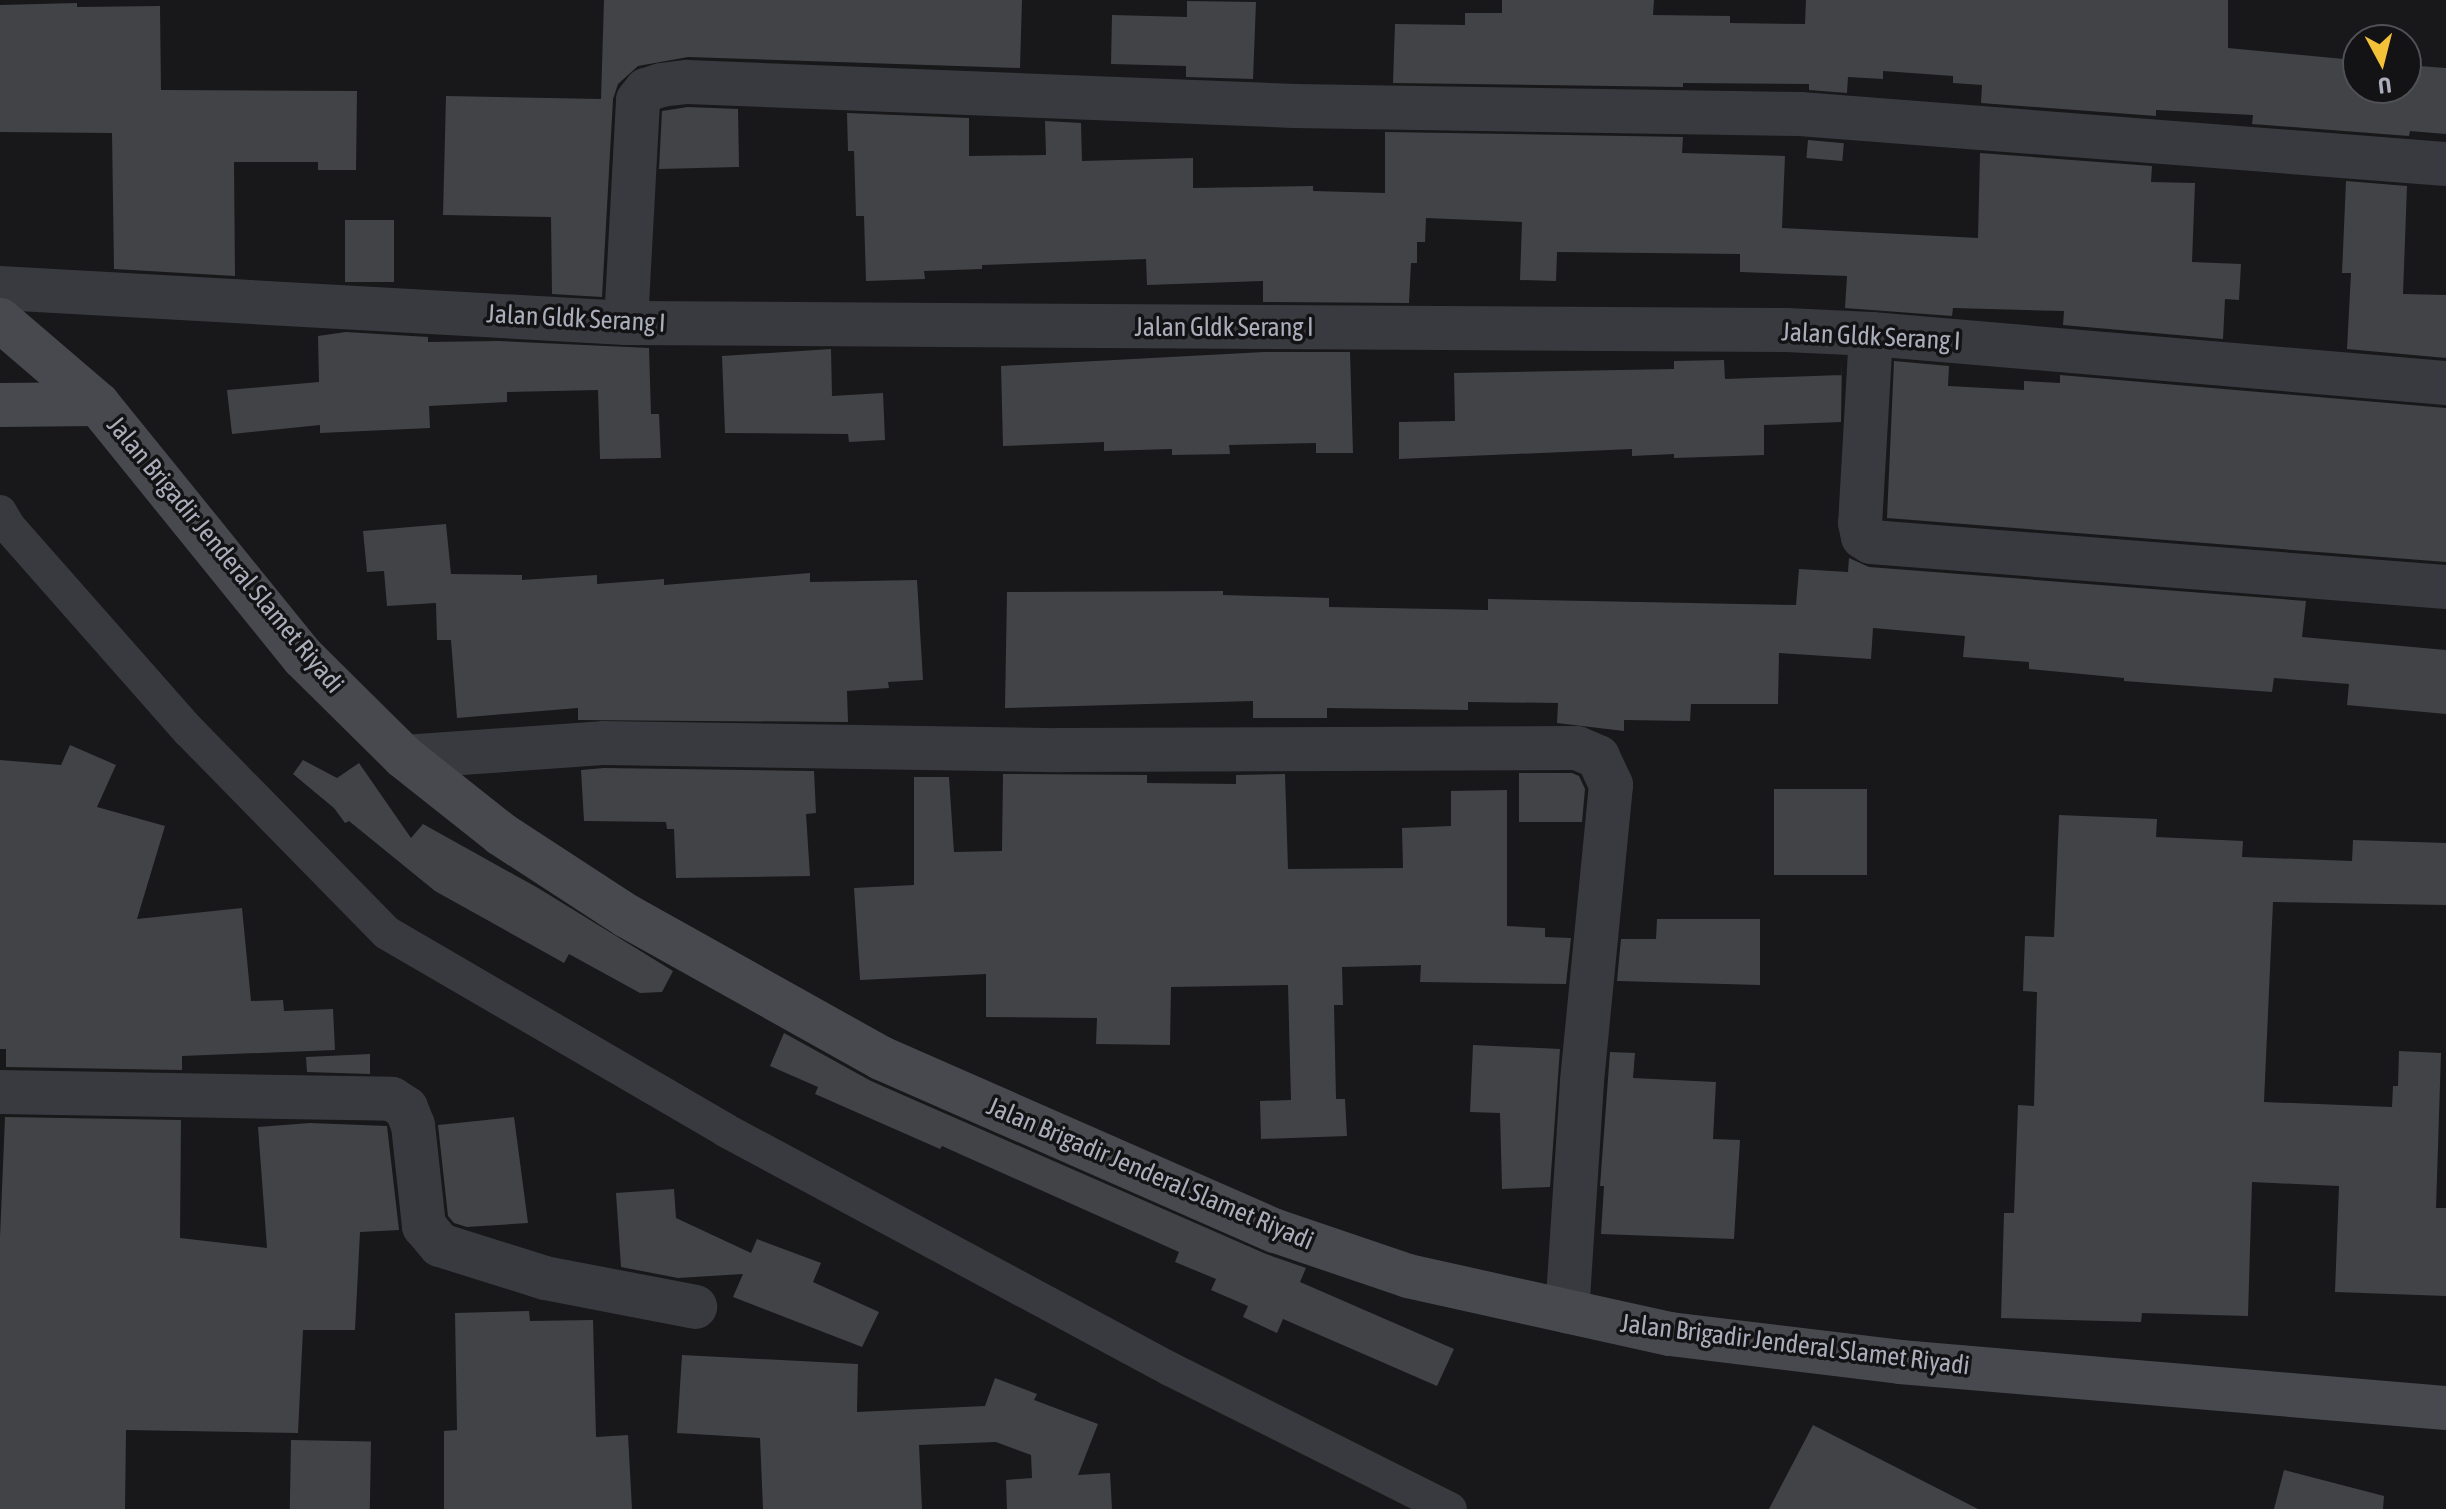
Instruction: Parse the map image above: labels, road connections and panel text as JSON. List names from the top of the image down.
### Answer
{
  "streets": {
    "main road": ["Jalan Brigadir Jenderal Slamet Riyadi"],
    "street": ["Jalan Gldk Serang I"]
  },
  "north": "bottom"
}
